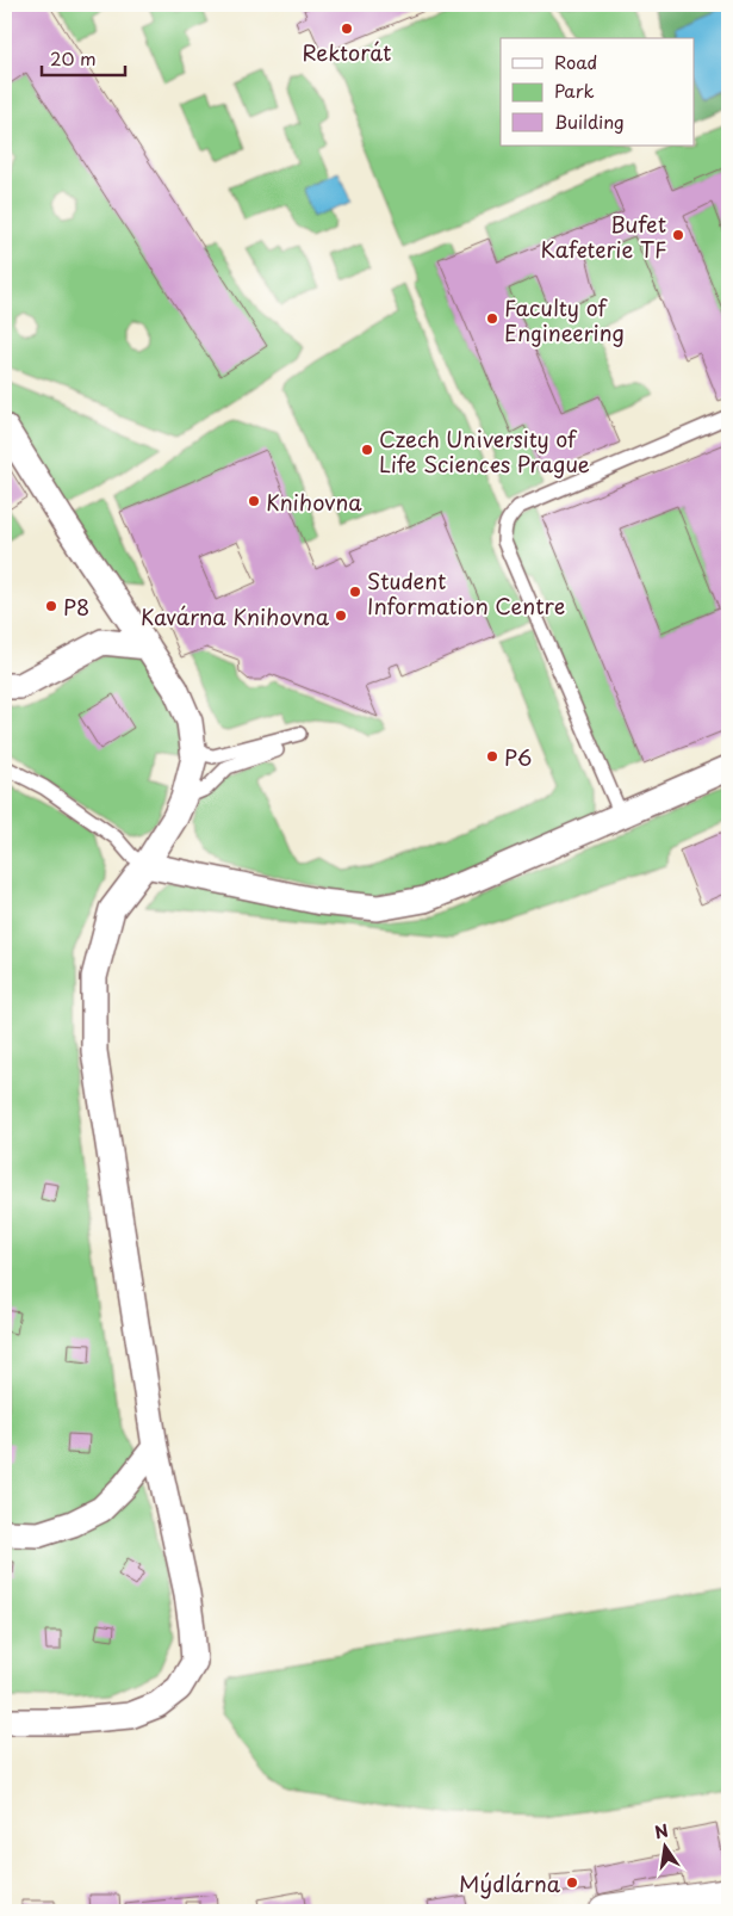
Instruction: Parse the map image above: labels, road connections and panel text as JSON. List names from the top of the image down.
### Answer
{
  "places": [
    "Rektorát",
    "Bufet Kafeterie TF",
    "Faculty of Engineering",
    "Czech University of Life Sciences Prague",
    "Knihovna",
    "Student Information Centre",
    "P8",
    "Kavárna Knihovna",
    "P6",
    "Mýdlárna"
  ],
  "legend": ["Road", "Park", "Building"],
  "scale_bar": "20 m",
  "north": "top"
}
